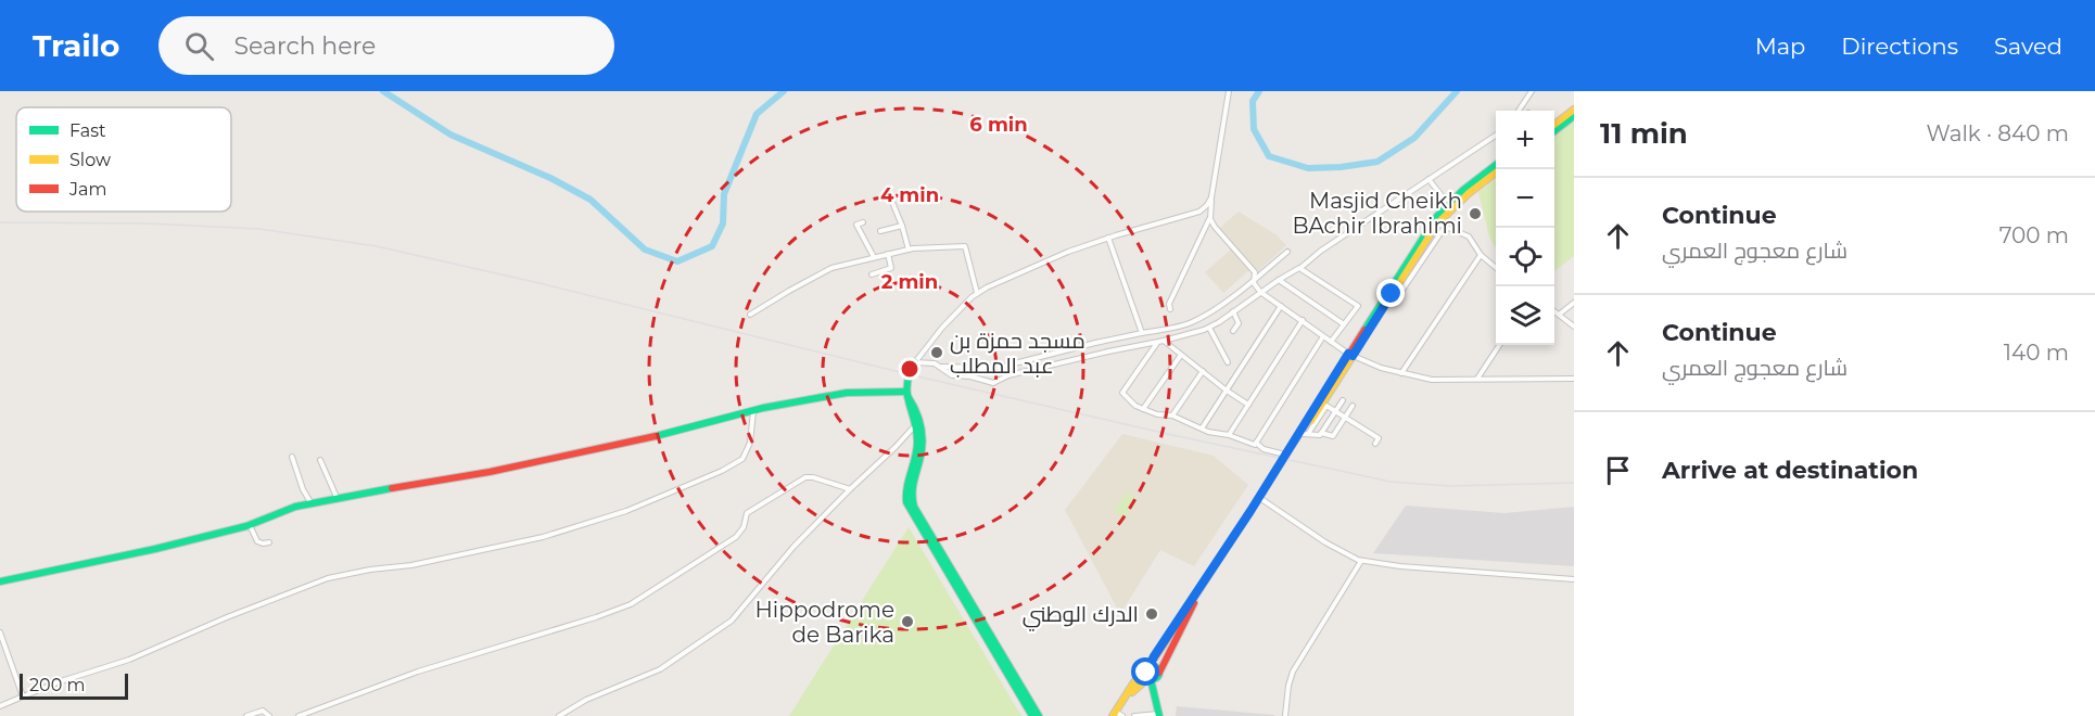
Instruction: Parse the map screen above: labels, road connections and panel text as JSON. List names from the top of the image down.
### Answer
{
  "places": [
    "Masjid Cheikh BAchir Ibrahimi",
    "مسجد حمزة بن عبد المطلب",
    "الدرك الوطني",
    "Hippodrome de Barika"
  ],
  "legend": ["Fast", "Slow", "Jam"],
  "scale_bar": "200 m",
  "page": {
    "header": "Trailo",
    "search": "Search here",
    "nav": ["Map", "Directions", "Saved"],
    "heading": ["11 min", "Walk · 840 m"],
    "map_buttons": ["+", "−"],
    "list": [
      ["Continue", "شارع معجوج العمري", "700 m"],
      ["Continue", "شارع معجوج العمري", "140 m"],
      "Arrive at destination"
    ],
    "scale": "200 m"
  },
  "rings": ["6 min", "4 min", "2 min"]
}
